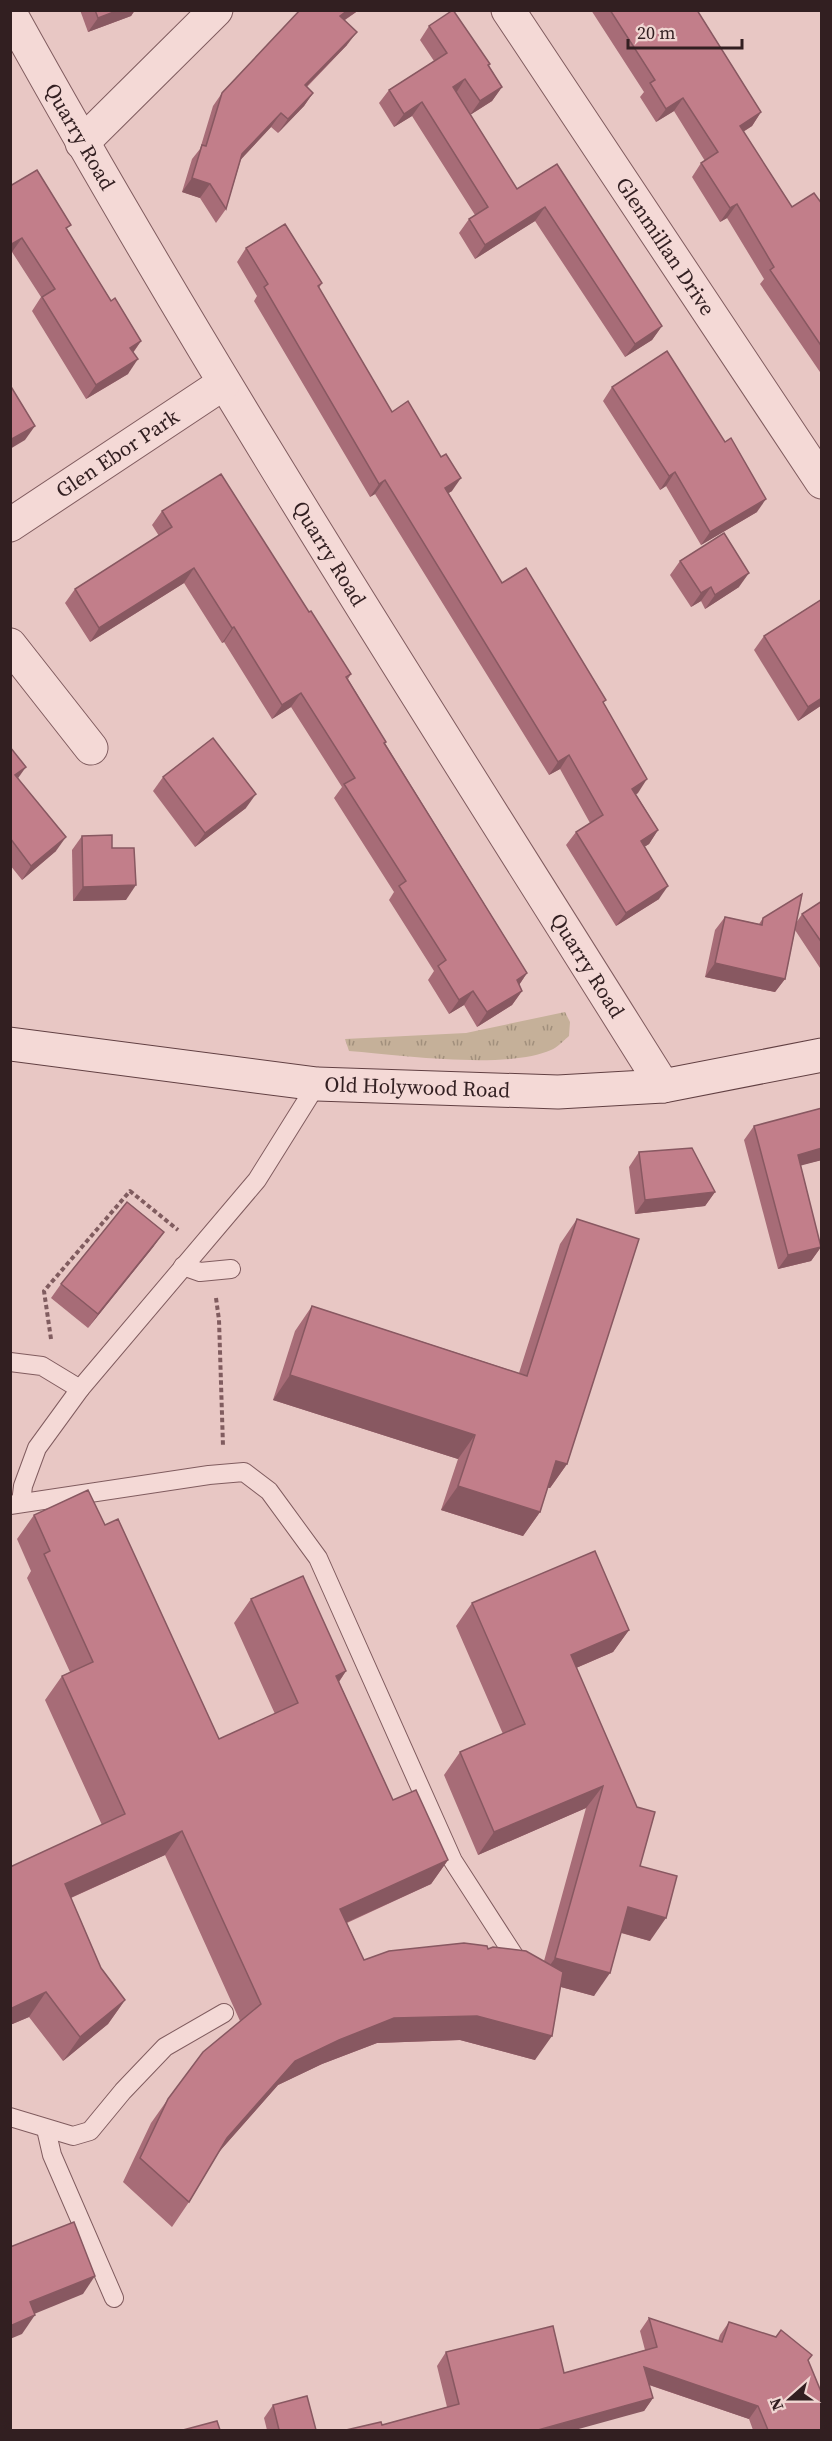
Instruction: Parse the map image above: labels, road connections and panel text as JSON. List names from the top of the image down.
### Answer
{
  "streets": {
    "street": [
      "Quarry Road",
      "Glenmillan Drive",
      "Glen Ebor Park",
      "Old Holywood Road"
    ]
  },
  "crossings": [
    ["Quarry Road", "Glen Ebor Park"],
    ["Quarry Road", "Old Holywood Road"]
  ],
  "scale_bar": "20 m",
  "north": "left"
}
